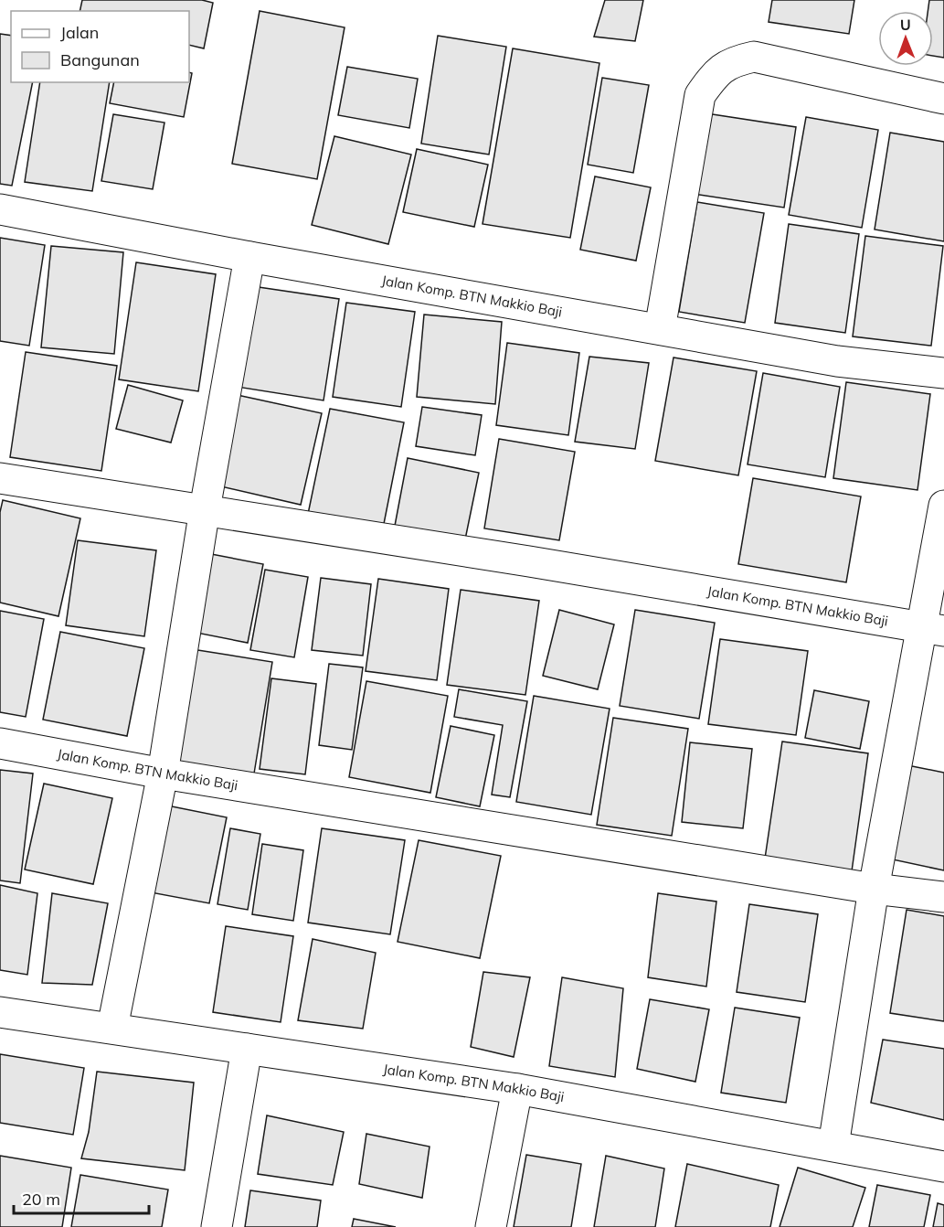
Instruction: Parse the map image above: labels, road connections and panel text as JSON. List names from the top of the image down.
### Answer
{
  "streets": {
    "street": ["Jalan Komp. BTN Makkio Baji"]
  },
  "legend": ["Jalan", "Bangunan"],
  "scale_bar": "20 m",
  "north": "top"
}
